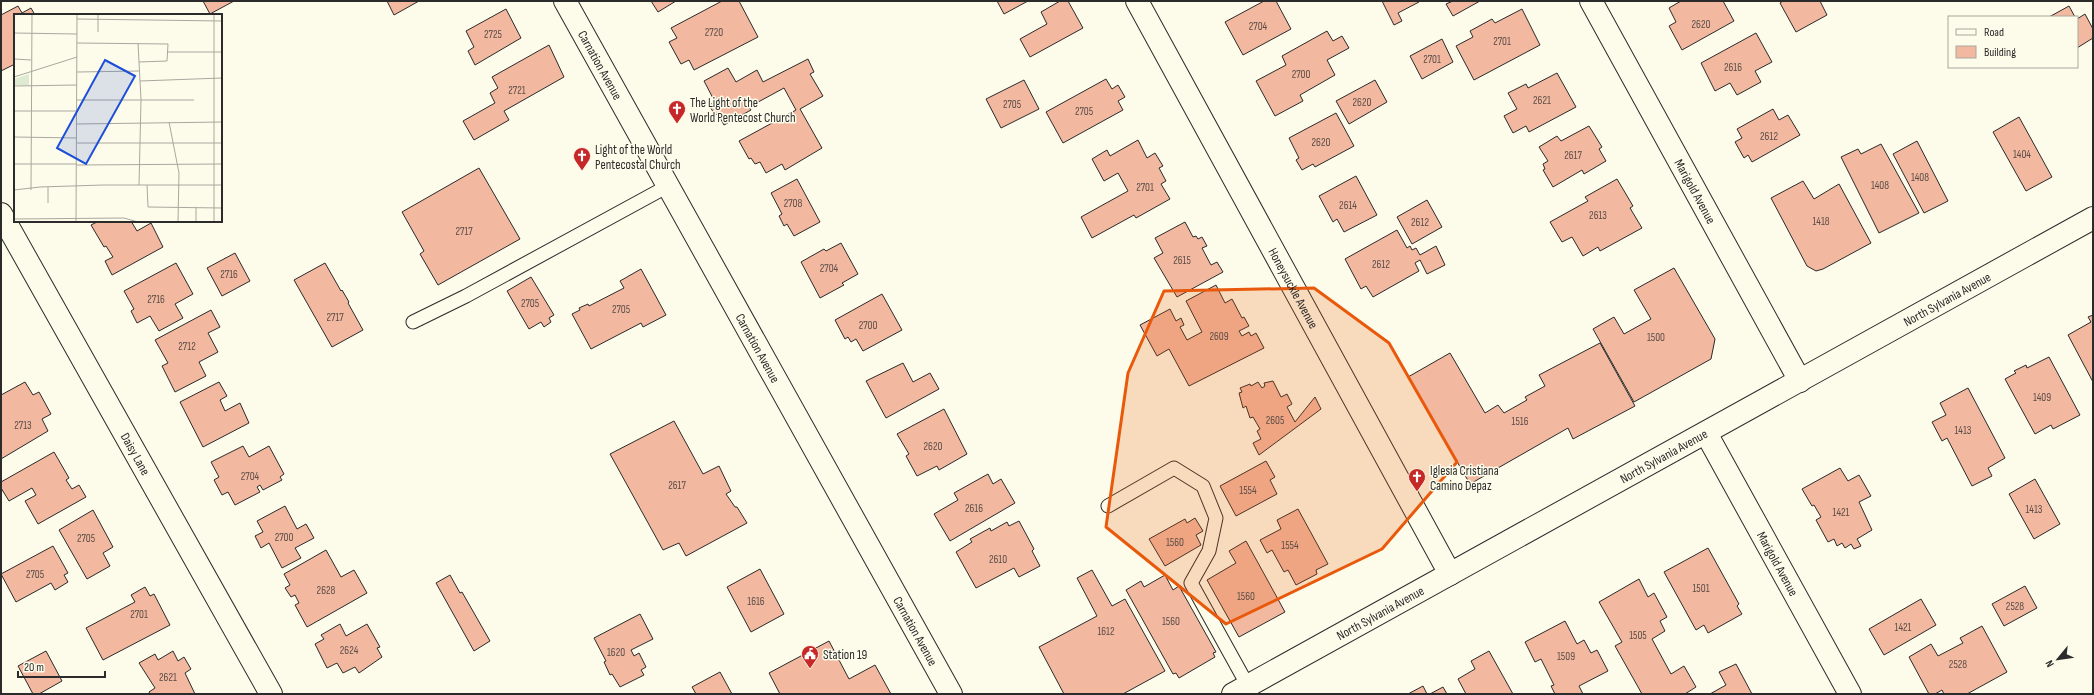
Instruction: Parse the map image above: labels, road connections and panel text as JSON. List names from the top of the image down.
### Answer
{
  "streets": {
    "street": [
      "Carnation Avenue",
      "Marigold Avenue",
      "Honeysuckle Avenue",
      "North Sylvania Avenue",
      "Daisy Lane"
    ]
  },
  "crossings": [
    ["Marigold Avenue", "North Sylvania Avenue"],
    ["Honeysuckle Avenue", "North Sylvania Avenue"]
  ],
  "places": {
    "church": ["The Light of the World Pentecost Church", "Light of the World Pentecostal Church", "Iglesia Cristiana Camino Depaz"],
    "public building": ["Station 19"]
  },
  "house_numbers": [
    "2620",
    "2704",
    "2720",
    "2725",
    "2701",
    "2701",
    "2616",
    "2700",
    "2721",
    "2621",
    "2620",
    "2705",
    "2705",
    "2612",
    "2620",
    "1404",
    "2617",
    "1408",
    "1408",
    "2701",
    "2708",
    "2614",
    "2613",
    "1418",
    "2612",
    "2717",
    "2615",
    "2612",
    "2704",
    "2716",
    "2716",
    "2705",
    "2705",
    "2717",
    "2700",
    "2609",
    "1500",
    "2712",
    "1409",
    "2605",
    "1516",
    "2713",
    "1413",
    "2620",
    "2704",
    "2617",
    "1554",
    "2616",
    "1413",
    "1421",
    "2700",
    "2705",
    "1560",
    "1554",
    "2610",
    "2705",
    "1501",
    "2628",
    "1560",
    "1616",
    "2528",
    "2701",
    "1560",
    "1421",
    "1612",
    "1505",
    "2624",
    "1620",
    "1509",
    "2528",
    "2621"
  ],
  "legend": ["Road", "Building"],
  "scale_bar": "20 m",
  "north": "bottom left"
}
